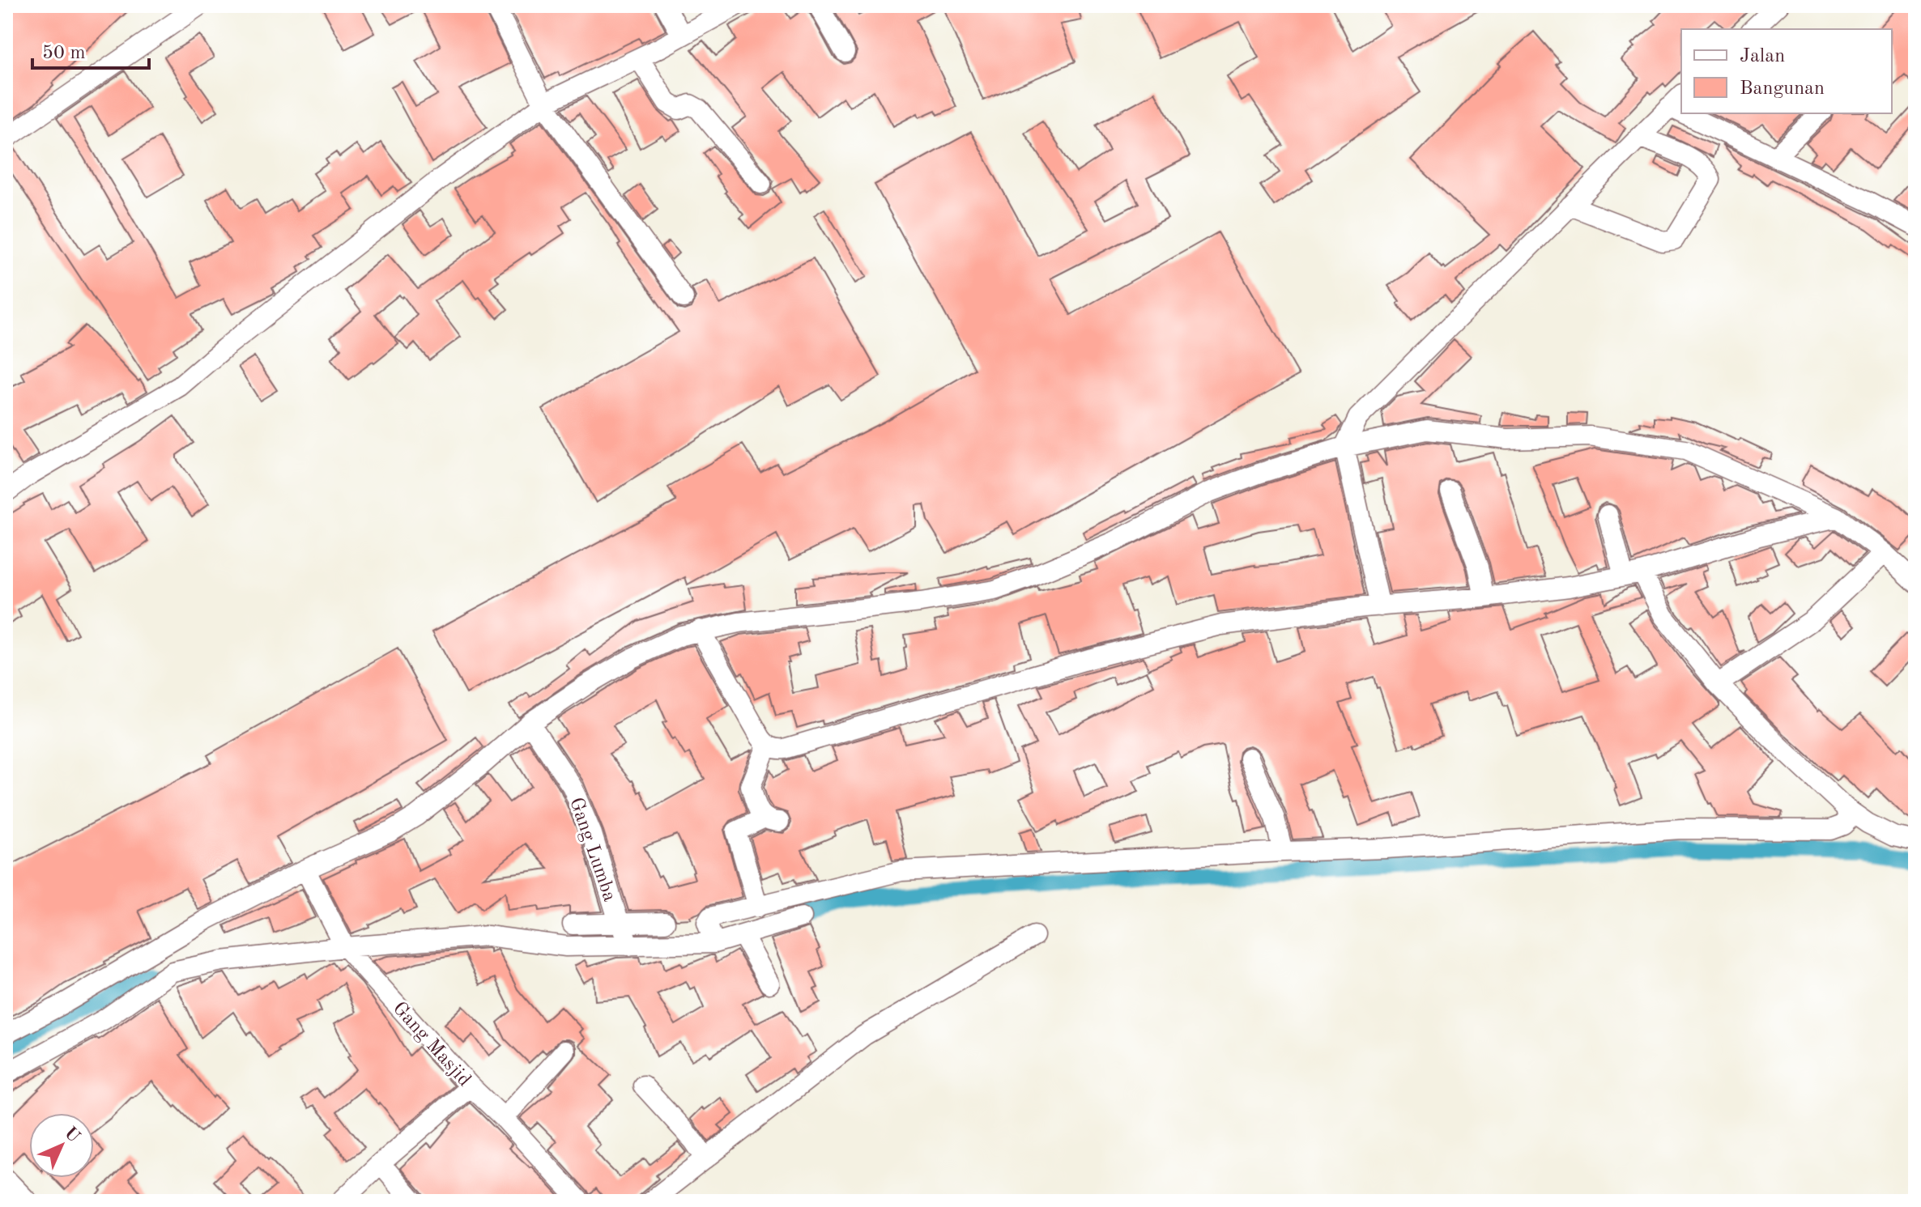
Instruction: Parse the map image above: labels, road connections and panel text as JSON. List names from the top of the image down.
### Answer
{
  "streets": {
    "street": ["Gang Lumba", "Gang Masjid"]
  },
  "legend": ["Jalan", "Bangunan"],
  "scale_bar": "50 m",
  "north": "top right"
}
